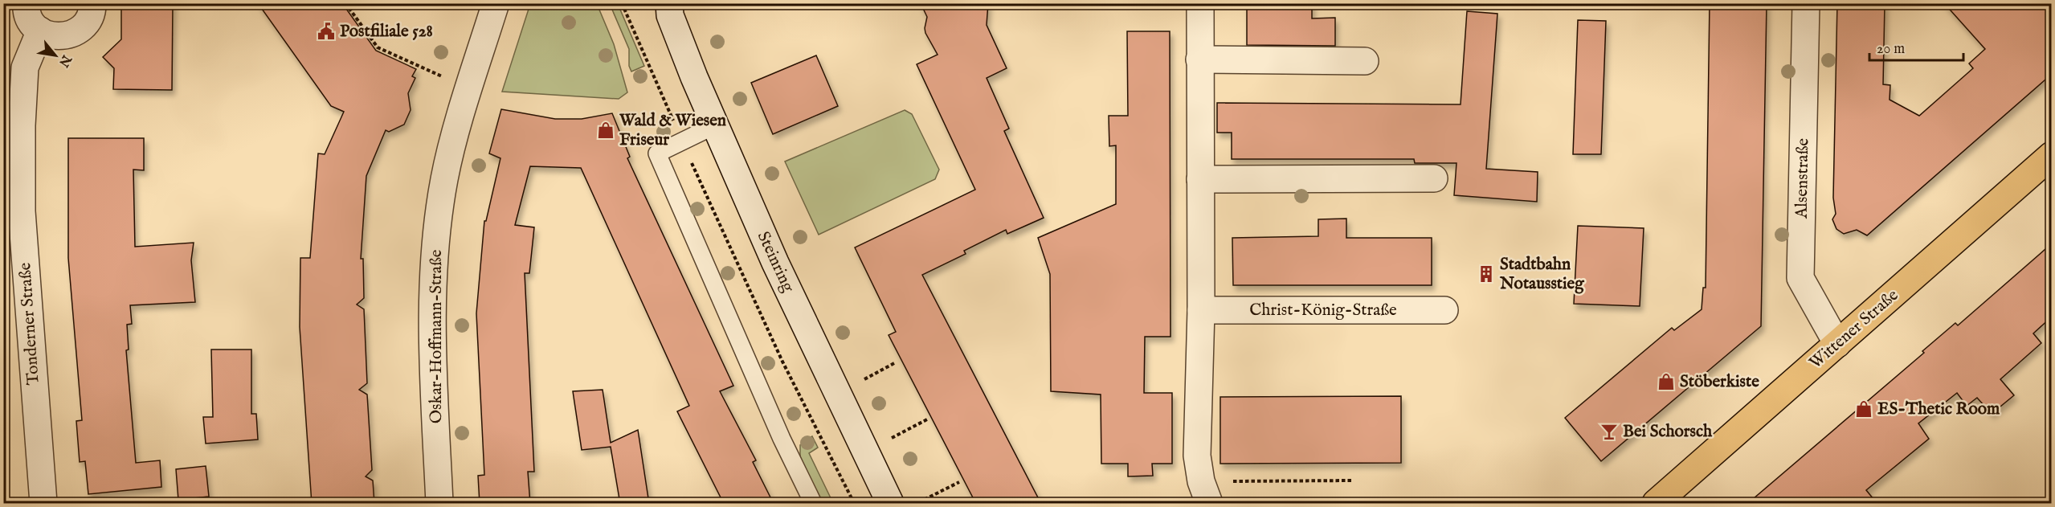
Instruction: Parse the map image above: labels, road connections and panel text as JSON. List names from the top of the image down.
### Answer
{
  "streets": {
    "main road": ["Wittener Straße"],
    "street": [
      "Alsenstraße",
      "Steinring",
      "Christ-König-Straße",
      "Tonderner Straße",
      "Oskar-Hoffmann-Straße"
    ]
  },
  "crossings": [
    ["Alsenstraße", "Wittener Straße"]
  ],
  "places": {
    "public building": ["Postfiliale 528"],
    "shop": ["Wald & Wiesen Friseur", "Stöberkiste", "ES-Thetic Room"],
    "building": ["Stadtbahn Notausstieg"],
    "bar": ["Bei Schorsch"]
  },
  "scale_bar": "20 m",
  "north": "bottom right"
}
